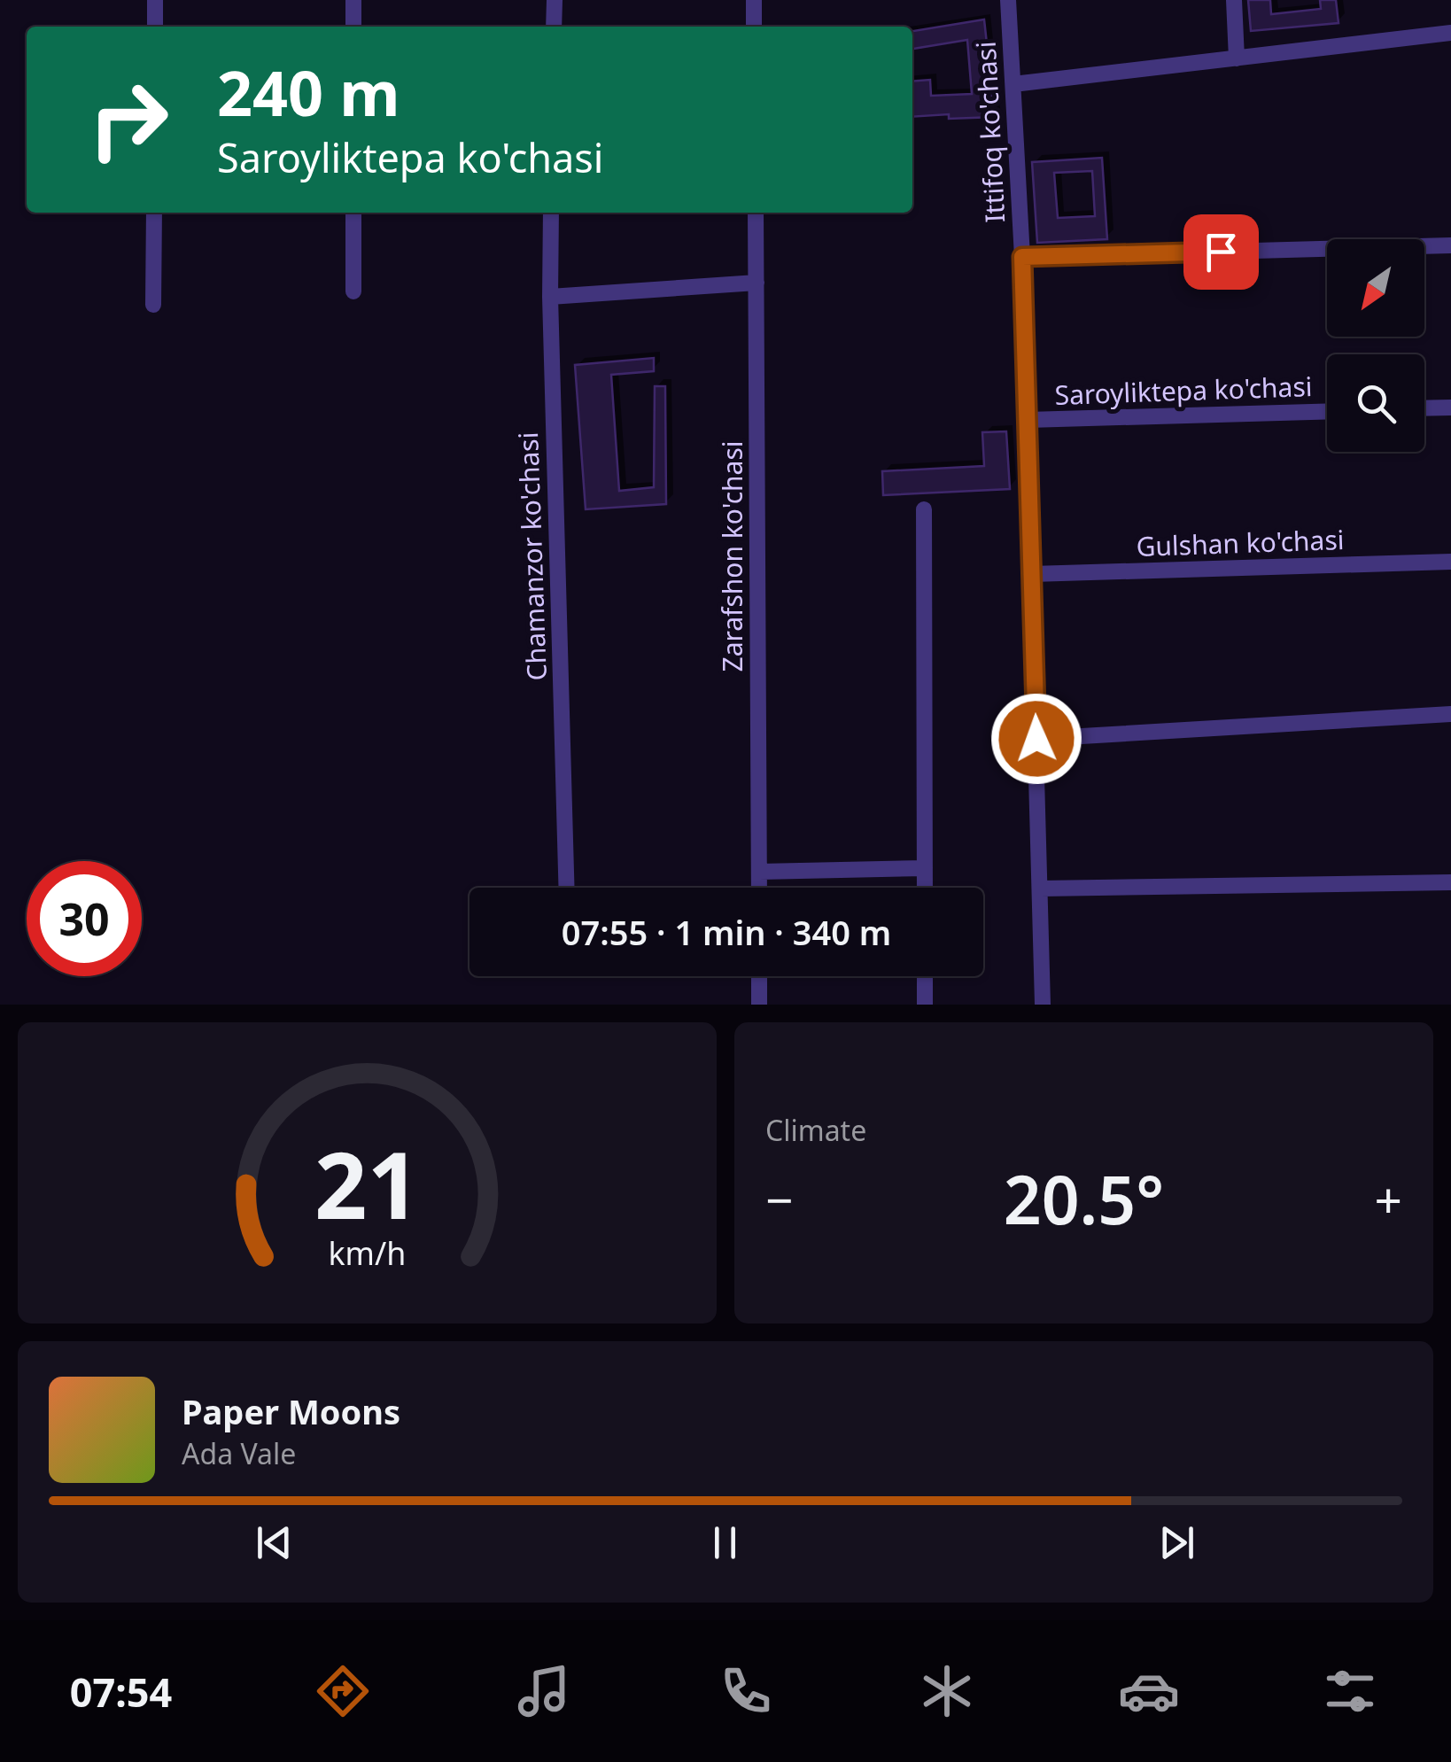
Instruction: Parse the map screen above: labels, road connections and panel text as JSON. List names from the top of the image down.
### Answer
{
  "streets": {
    "street": [
      "Ittifoq ko'chasi",
      "Saroyliktepa ko'chasi",
      "Gulshan ko'chasi",
      "Chamanzor ko'chasi",
      "Zarafshon ko'chasi"
    ]
  },
  "crossings": [
    ["Ittifoq ko'chasi", "Saroyliktepa ko'chasi"],
    ["Ittifoq ko'chasi", "Gulshan ko'chasi"]
  ],
  "north": "bottom left",
  "page": {
    "turn": ["240 m", "Saroyliktepa ko'chasi"],
    "limit": "30",
    "trip": "07:55 · 1 min · 340 m",
    "tile": "Climate",
    "heat": ["−", "20.5°", "+"],
    "song": ["Paper Moons", "Ada Vale"],
    "tabs": "07:54",
    "gauge": ["21", "km/h"]
  }
}
